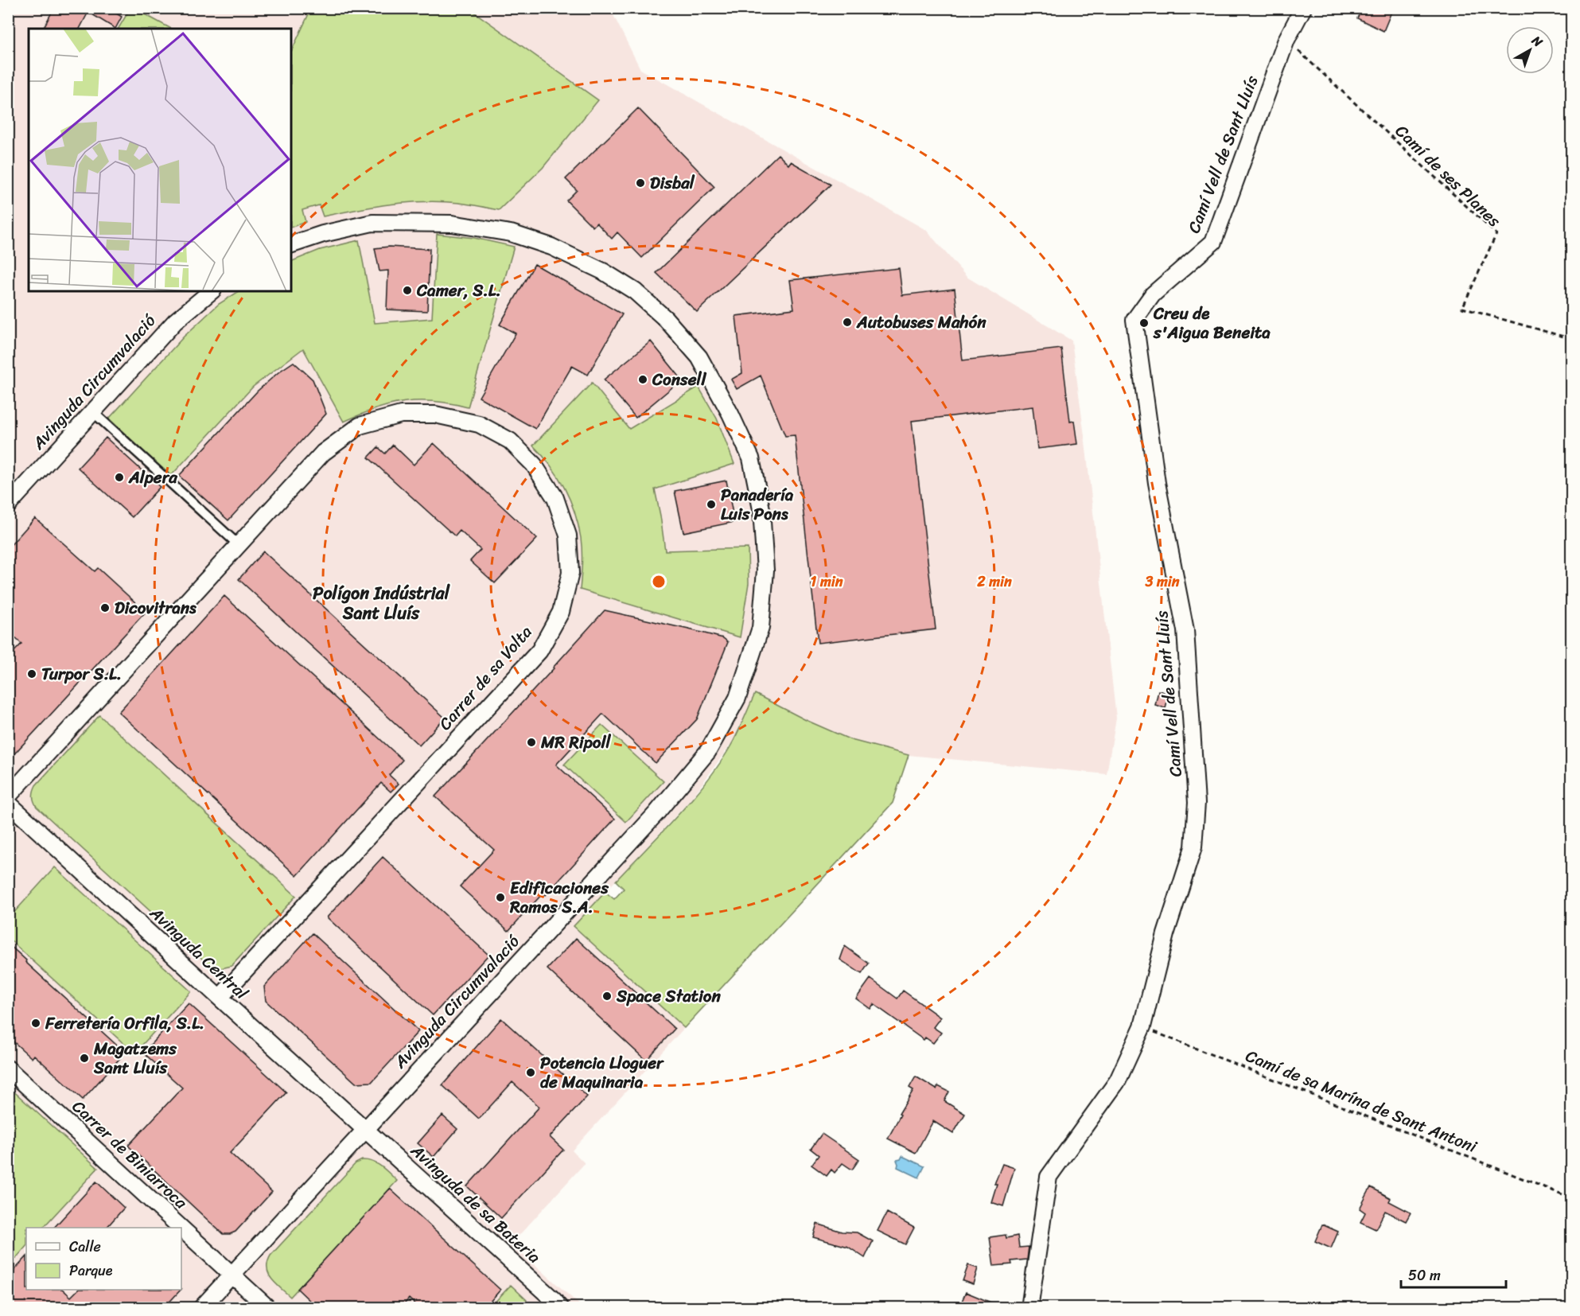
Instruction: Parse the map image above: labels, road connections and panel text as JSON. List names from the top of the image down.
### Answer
{
  "streets": {
    "street": [
      "Camí Vell de Sant Lluís",
      "Avinguda Circumvalació",
      "Carrer de sa Volta",
      "Avinguda Central",
      "Carrer de Biniarroca",
      "Avinguda de sa Bateria"
    ],
    "path": ["Camí de ses Planes", "Camí de sa Marína de Sant Antoni"]
  },
  "crossings": [
    ["Camí Vell de Sant Lluís", "Camí de ses Planes"],
    ["Camí Vell de Sant Lluís", "Camí de sa Marína de Sant Antoni"],
    ["Avinguda Circumvalació", "Avinguda Central"],
    ["Avinguda Circumvalació", "Carrer de Biniarroca"],
    ["Avinguda Circumvalació", "Avinguda de sa Bateria"],
    ["Carrer de sa Volta", "Avinguda Central"],
    ["Avinguda Central", "Avinguda de sa Bateria"]
  ],
  "districts": ["Polígon Indústrial Sant Lluís"],
  "places": [
    "Disbal",
    "Camer, S.L.",
    "Autobuses Mahón",
    "Creu de s'Aigua Beneita",
    "Consell",
    "Alpera",
    "Panadería Luis Pons",
    "Dicovitrans",
    "Turpor S.L.",
    "MR Ripoll",
    "Edificaciones Ramos S.A.",
    "Space Station",
    "Ferretería Orfila, S.L.",
    "Magatzems Sant Lluís",
    "Potencia Lloguer de Maquinaria"
  ],
  "legend": ["Calle", "Parque"],
  "scale_bar": "50 m",
  "north": "top right",
  "rings": ["1 min", "2 min", "3 min"]
}
